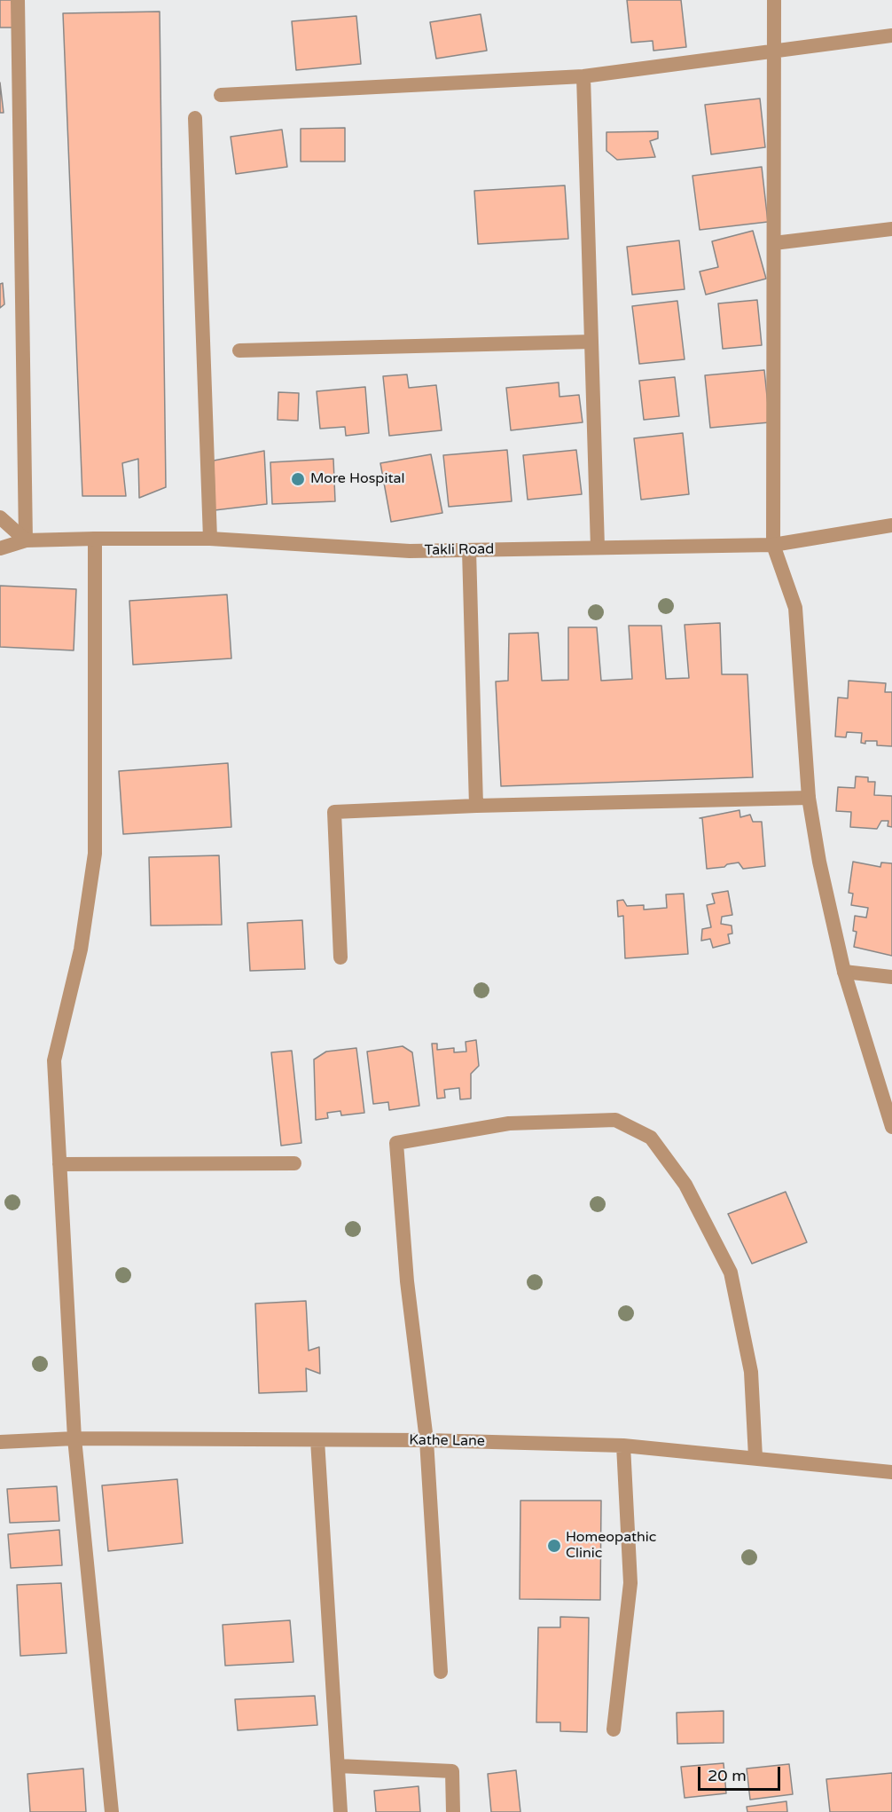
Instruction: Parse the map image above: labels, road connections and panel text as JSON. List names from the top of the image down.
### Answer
{
  "streets": {
    "street": ["Takli Road", "Kathe Lane"]
  },
  "places": ["More Hospital", "Homeopathic Clinic"],
  "scale_bar": "20 m"
}
